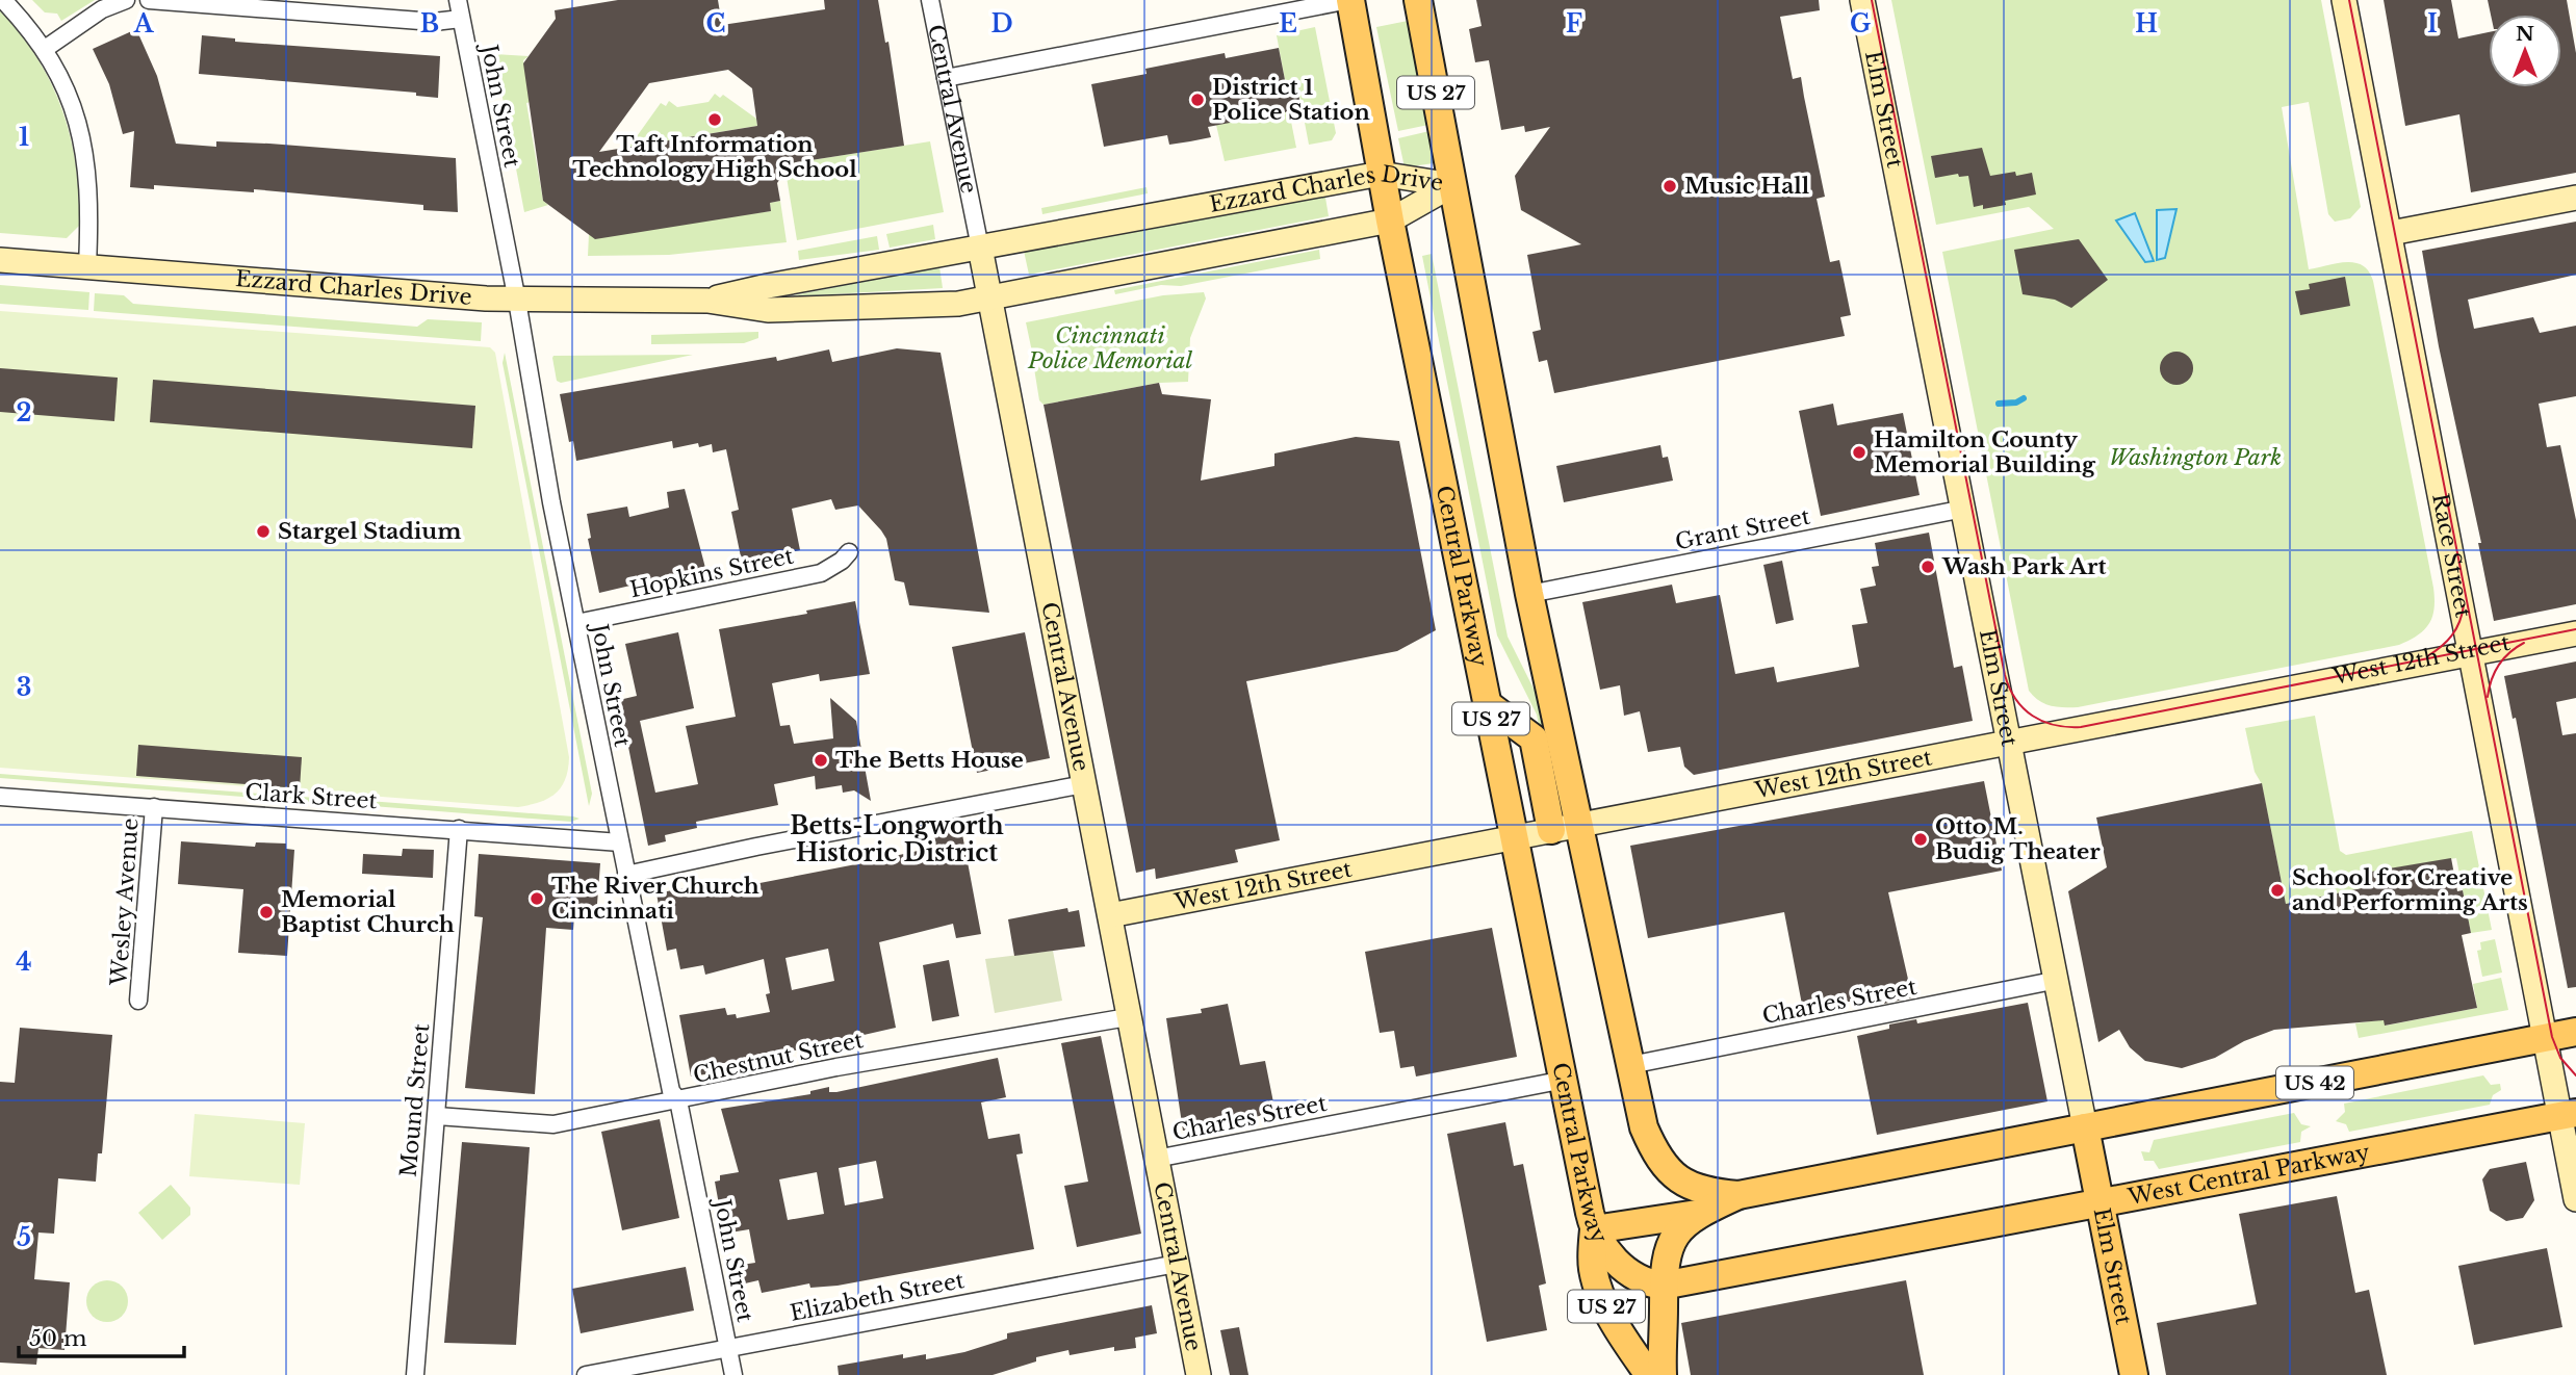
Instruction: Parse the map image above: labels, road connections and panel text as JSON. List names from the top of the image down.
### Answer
{
  "streets": {
    "main road": [
      "US 27",
      "Elm Street",
      "Central Parkway",
      "US 42",
      "West Central Parkway"
    ],
    "street": [
      "John Street",
      "Central Avenue",
      "Ezzard Charles Drive",
      "Grant Street",
      "Race Street",
      "Hopkins Street",
      "West 12th Street",
      "Clark Street",
      "Wesley Avenue",
      "Charles Street",
      "Chestnut Street",
      "Mound Street",
      "Elizabeth Street"
    ]
  },
  "crossings": [
    ["US 27", "Ezzard Charles Drive"],
    ["US 27", "Central Parkway"],
    ["John Street", "Ezzard Charles Drive"],
    ["John Street", "Hopkins Street"],
    ["John Street", "Clark Street"],
    ["John Street", "Chestnut Street"],
    ["John Street", "Elizabeth Street"],
    ["Central Avenue", "Ezzard Charles Drive"],
    ["Central Avenue", "West 12th Street"],
    ["Central Avenue", "Charles Street"],
    ["Central Avenue", "Chestnut Street"],
    ["Central Avenue", "Elizabeth Street"],
    ["Elm Street", "Grant Street"],
    ["Elm Street", "West 12th Street"],
    ["Elm Street", "Charles Street"],
    ["Elm Street", "US 42"],
    ["Elm Street", "West Central Parkway"],
    ["Ezzard Charles Drive", "Central Parkway"],
    ["Race Street", "West 12th Street"],
    ["Race Street", "US 42"],
    ["Race Street", "West Central Parkway"],
    ["Central Parkway", "West 12th Street"],
    ["Central Parkway", "Charles Street"],
    ["Central Parkway", "US 42"],
    ["Central Parkway", "West Central Parkway"],
    ["Clark Street", "Wesley Avenue"],
    ["Clark Street", "Mound Street"],
    ["Chestnut Street", "Mound Street"],
    ["US 42", "West Central Parkway"]
  ],
  "districts": ["Betts-Longworth Historic District"],
  "parks": ["Cincinnati Police Memorial", "Washington Park"],
  "places": [
    "District 1 Police Station",
    "Taft Information Technology High School",
    "Music Hall",
    "Hamilton County Memorial Building",
    "Stargel Stadium",
    "Wash Park Art",
    "The Betts House",
    "Otto M. Budig Theater",
    "School for Creative and Performing Arts",
    "The River Church Cincinnati",
    "Memorial Baptist Church"
  ],
  "scale_bar": "50 m",
  "north": "top",
  "grid": {
    "columns": [
      "A",
      "B",
      "C",
      "D",
      "E",
      "F",
      "G",
      "H",
      "I"
    ],
    "rows": [
      "1",
      "2",
      "3",
      "4",
      "5"
    ]
  }
}
